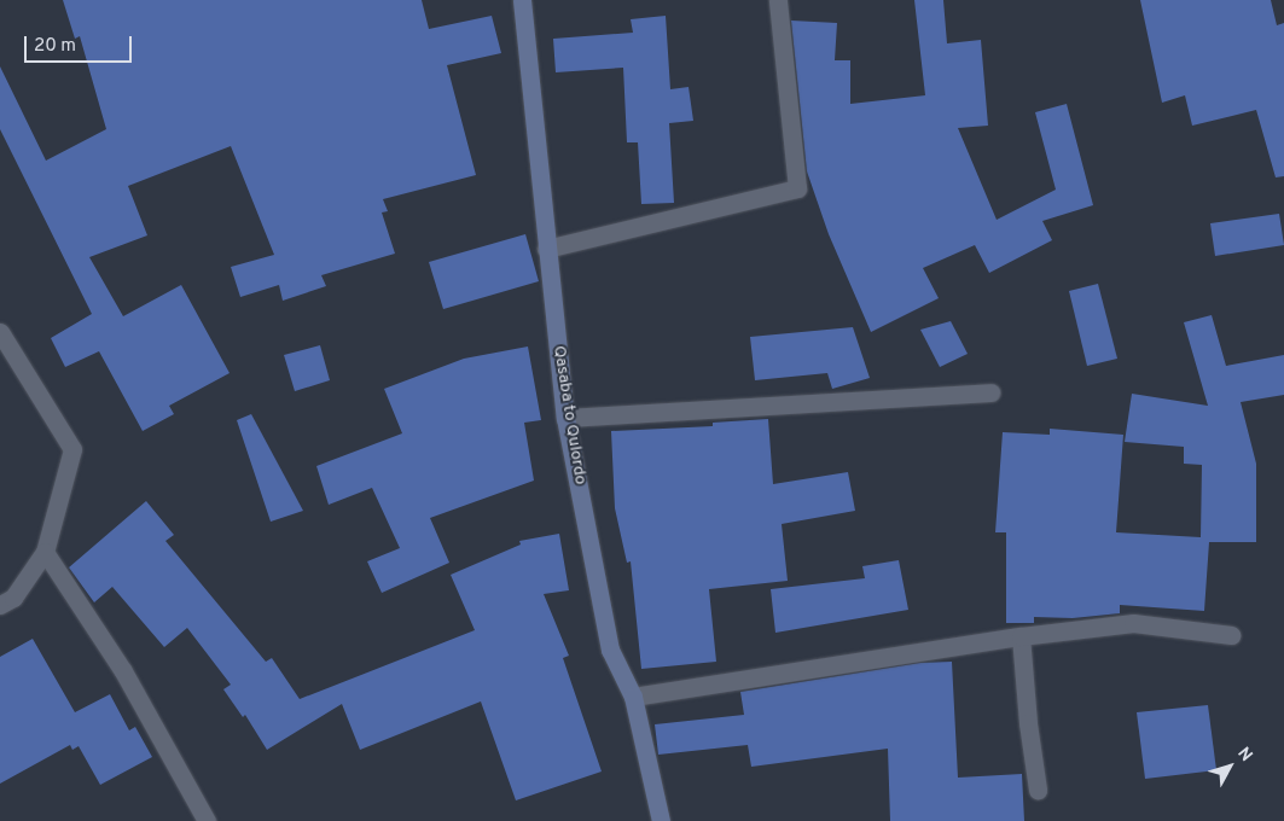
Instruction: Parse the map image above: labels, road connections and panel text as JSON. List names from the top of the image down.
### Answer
{
  "streets": {
    "street": ["Qasaba to Qulordo"]
  },
  "scale_bar": "20 m",
  "north": "top right"
}
